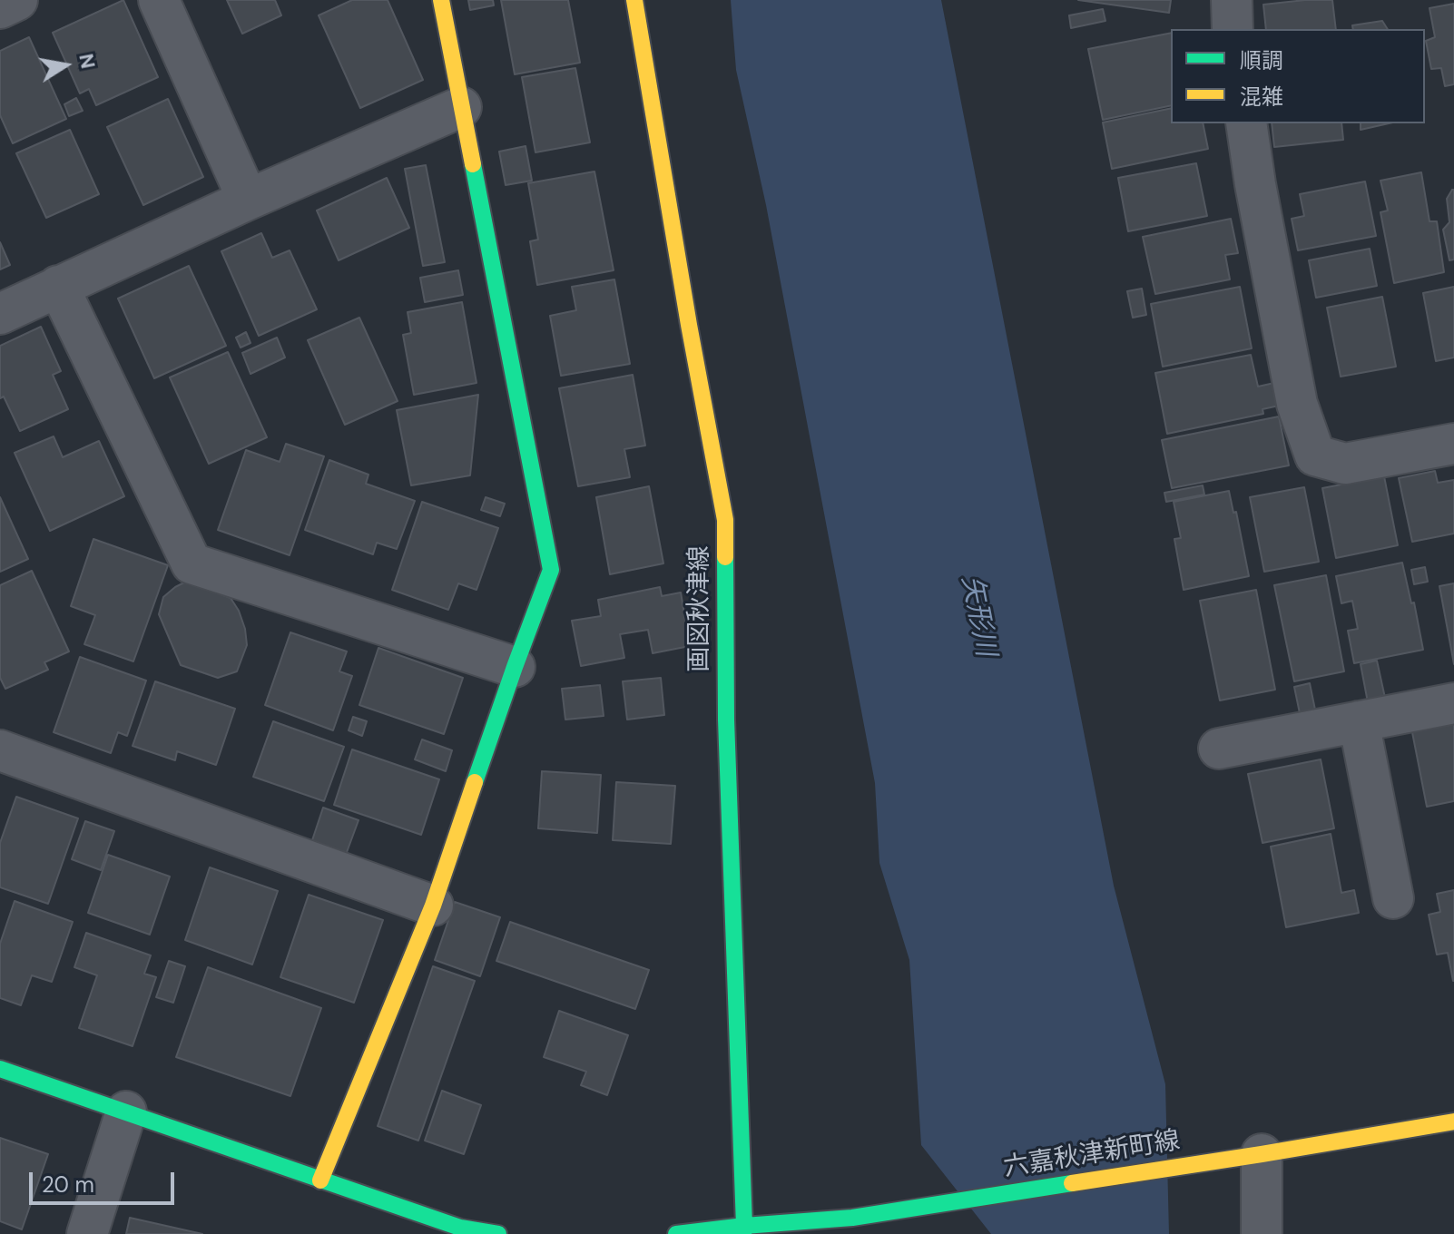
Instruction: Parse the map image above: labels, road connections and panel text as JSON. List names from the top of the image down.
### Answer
{
  "streets": {
    "main road": ["画図秋津線", "六嘉秋津新町線"]
  },
  "crossings": [
    ["画図秋津線", "六嘉秋津新町線"]
  ],
  "water": ["矢形川"],
  "legend": ["順調", "混雑"],
  "scale_bar": "20 m",
  "north": "right"
}
